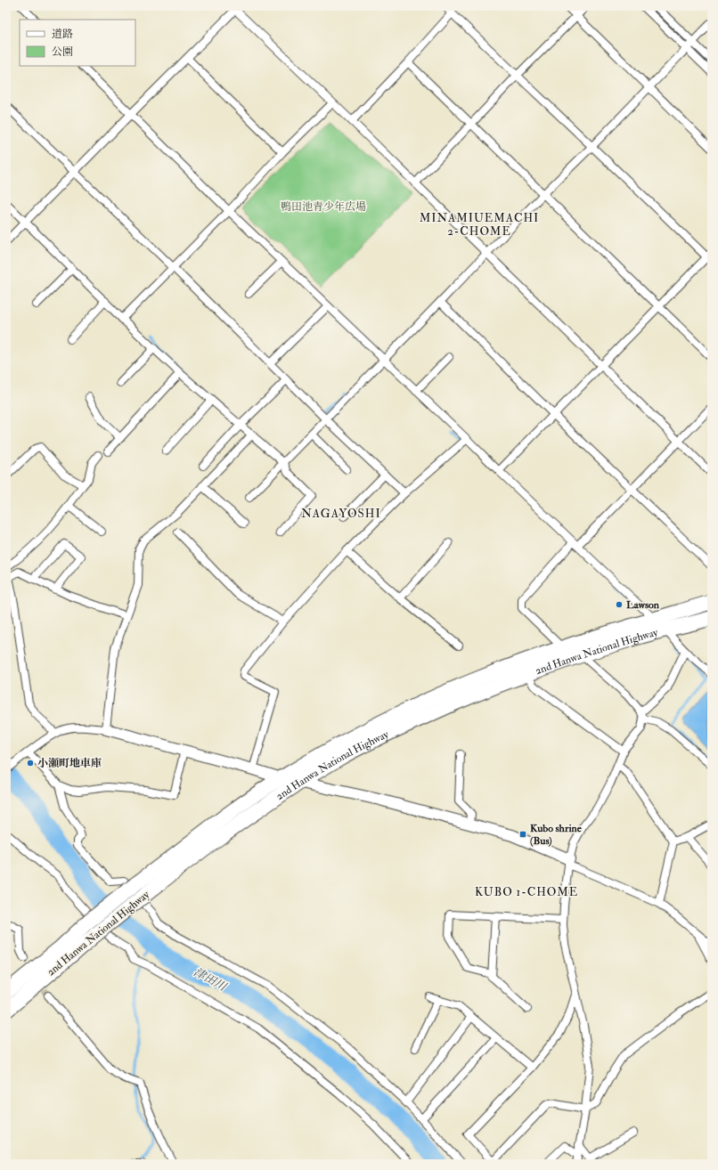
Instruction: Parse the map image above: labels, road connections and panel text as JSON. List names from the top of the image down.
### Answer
{
  "streets": {
    "highway": ["2nd Hanwa National Highway"]
  },
  "districts": ["MINAMIUEMACHI 2-CHOME", "NAGAYOSHI", "KUBO 1-CHOME"],
  "water": ["津田川"],
  "parks": ["鴨田池青少年広場"],
  "places": {
    "other": ["Lawson", "小瀬町地車庫"],
    "transit": ["Kubo shrine (Bus)"]
  },
  "legend": ["道路", "公園"]
}
